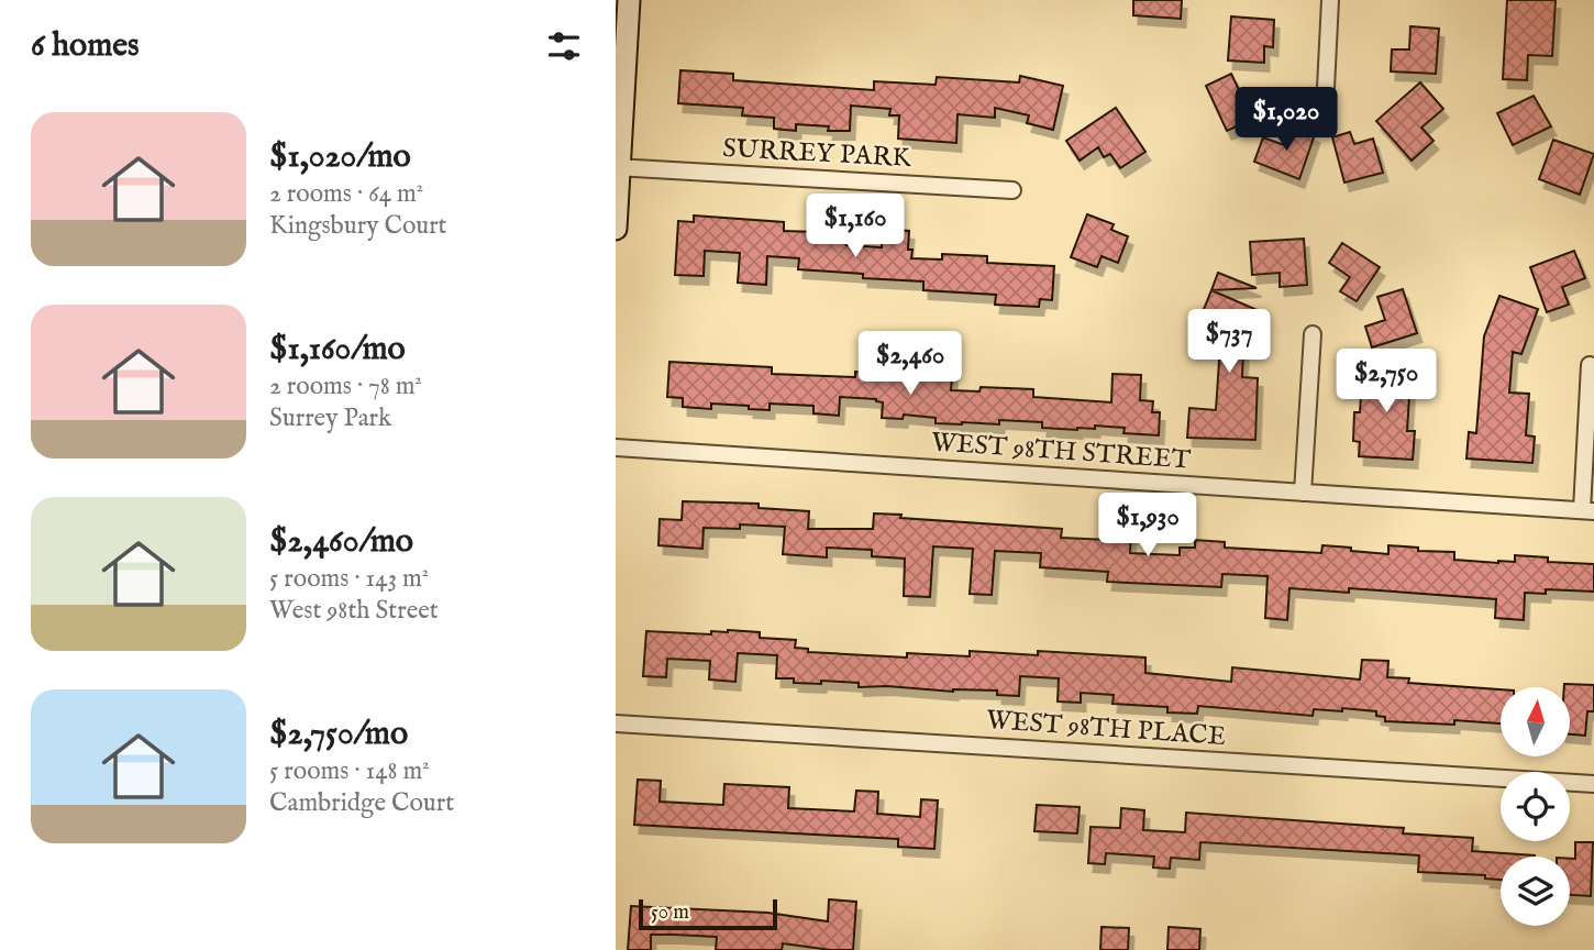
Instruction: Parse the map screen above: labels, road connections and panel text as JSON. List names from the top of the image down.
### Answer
{
  "streets": {
    "street": ["SURREY PARK", "WEST 98TH STREET", "WEST 98TH PLACE"]
  },
  "scale_bar": "50 m",
  "north": "top",
  "page": {
    "heading": "6 homes",
    "price": [
      "$1,020",
      "$1,160",
      "$737",
      "$2,460",
      "$2,750",
      "$1,930"
    ],
    "list": [
      {
        "name": "$1,020/mo",
        "note": "2 rooms · 64 m² · Kingsbury Court"
      },
      {
        "name": "$1,160/mo",
        "note": "2 rooms · 78 m² · Surrey Park"
      },
      {
        "name": "$2,460/mo",
        "note": "5 rooms · 143 m² · West 98th Street"
      },
      {
        "name": "$2,750/mo",
        "note": "5 rooms · 148 m² · Cambridge Court"
      }
    ],
    "scale": "50 m"
  }
}
